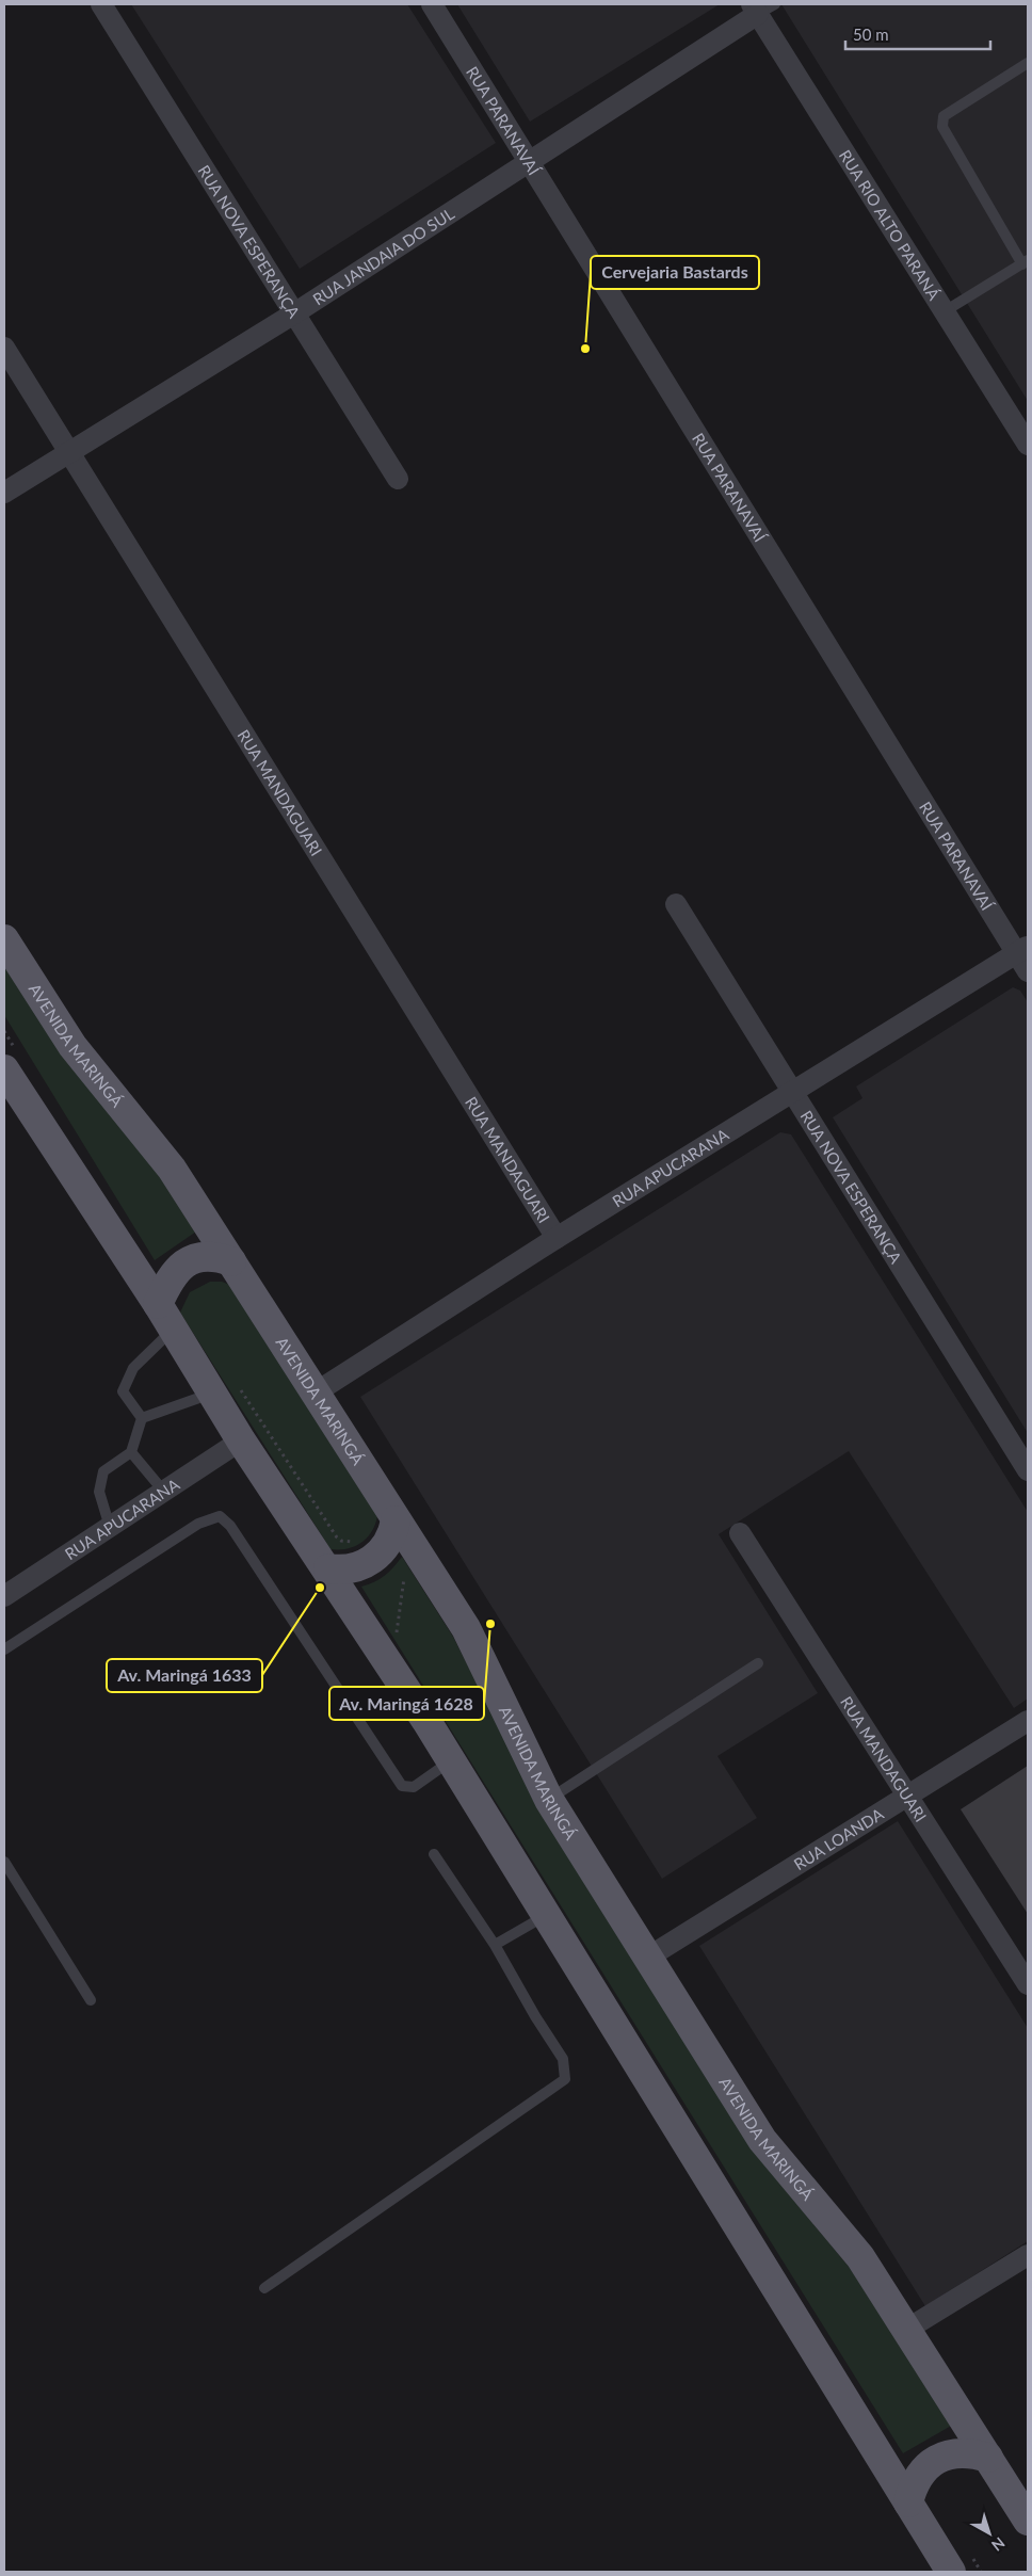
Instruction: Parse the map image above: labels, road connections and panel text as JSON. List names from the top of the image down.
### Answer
{
  "streets": {
    "main road": ["AVENIDA MARINGÁ"],
    "street": [
      "RUA PARANAVAÍ",
      "RUA RIO ALTO PARANÁ",
      "RUA NOVA ESPERANÇA",
      "RUA JANDAIA DO SUL",
      "RUA MANDAGUARI",
      "RUA APUCARANA",
      "RUA LOANDA"
    ]
  },
  "crossings": [
    ["RUA PARANAVAÍ", "RUA JANDAIA DO SUL"],
    ["RUA PARANAVAÍ", "RUA APUCARANA"],
    ["RUA RIO ALTO PARANÁ", "RUA JANDAIA DO SUL"],
    ["RUA NOVA ESPERANÇA", "RUA JANDAIA DO SUL"],
    ["RUA NOVA ESPERANÇA", "RUA APUCARANA"],
    ["RUA JANDAIA DO SUL", "RUA MANDAGUARI"],
    ["RUA MANDAGUARI", "RUA APUCARANA"],
    ["RUA MANDAGUARI", "RUA LOANDA"],
    ["AVENIDA MARINGÁ", "RUA APUCARANA"],
    ["AVENIDA MARINGÁ", "RUA LOANDA"]
  ],
  "places": ["Cervejaria Bastards", "Av. Maringá 1633", "Av. Maringá 1628"],
  "scale_bar": "50 m",
  "north": "bottom right"
}
